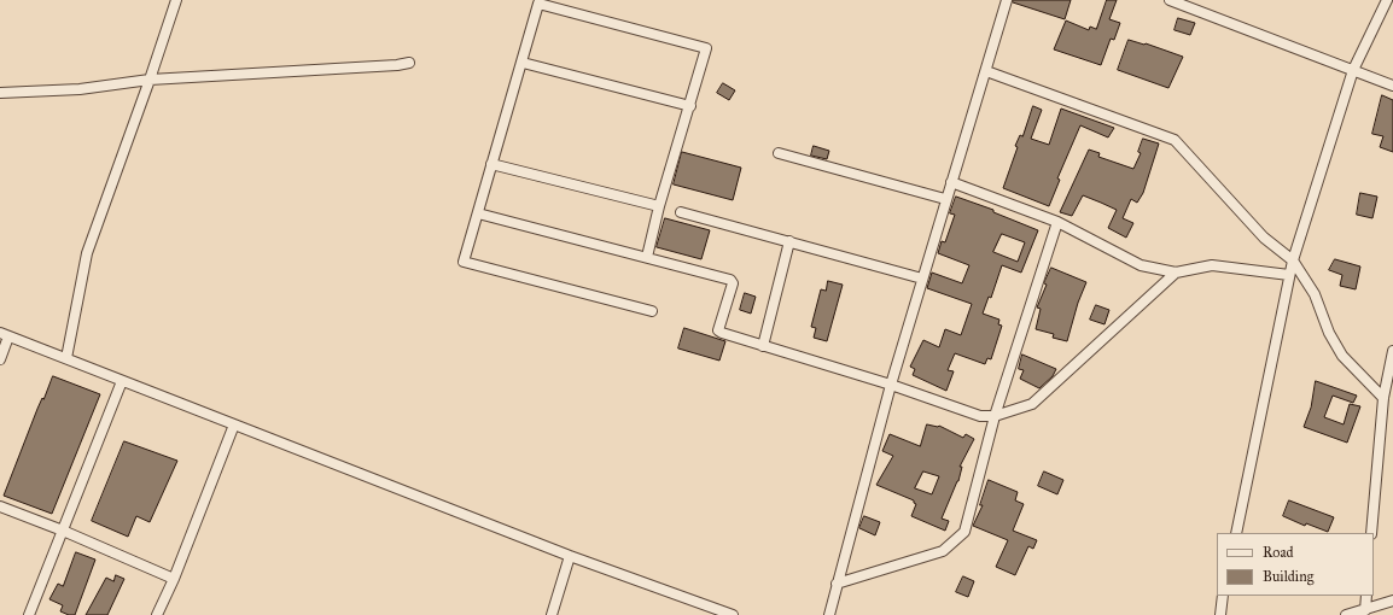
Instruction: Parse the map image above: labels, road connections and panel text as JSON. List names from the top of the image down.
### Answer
{
  "legend": ["Road", "Building"]
}
